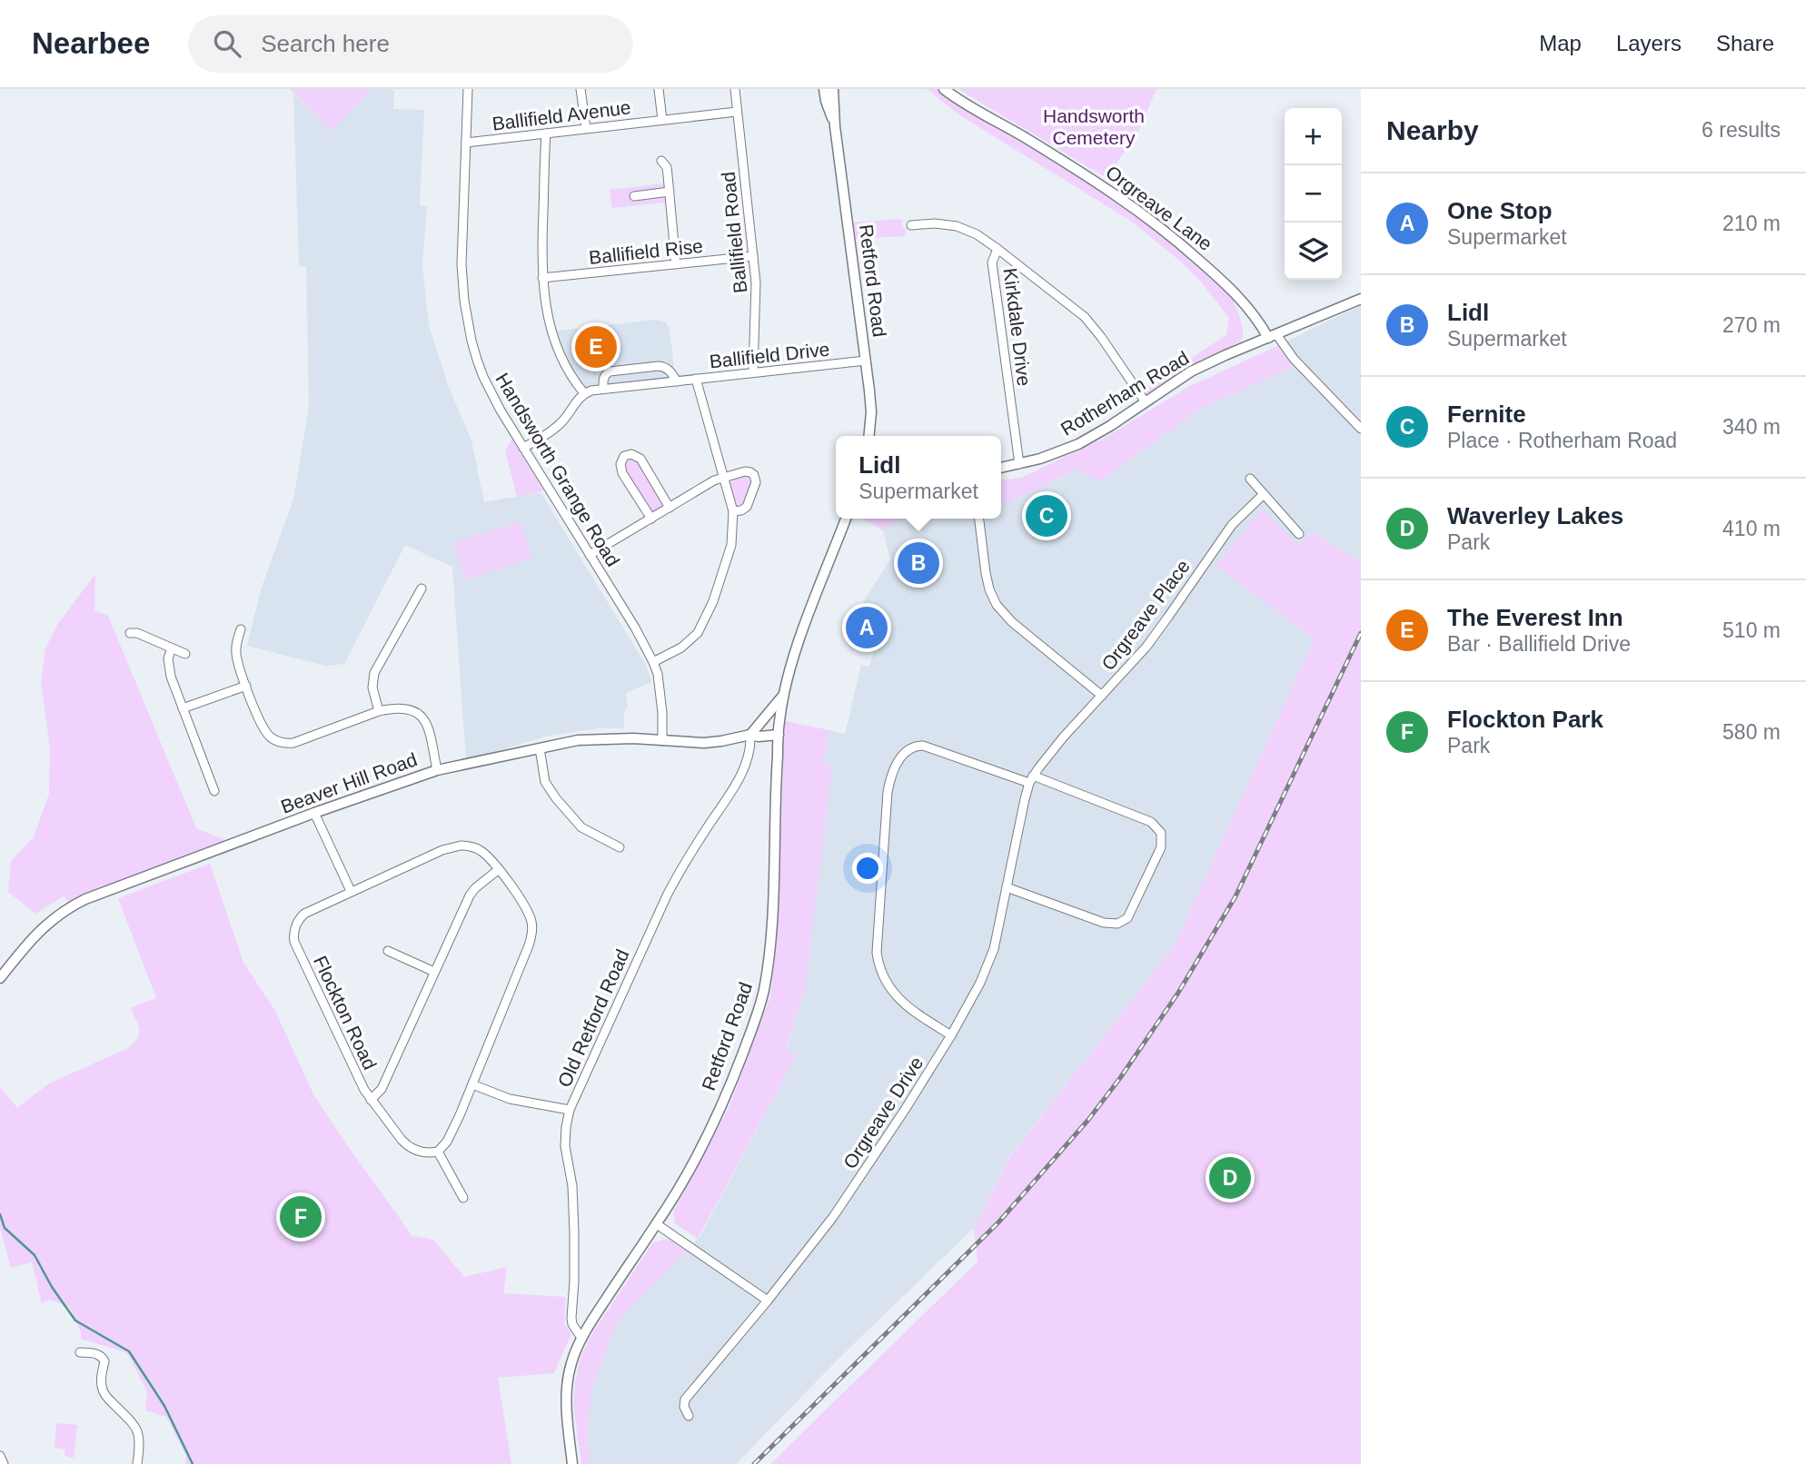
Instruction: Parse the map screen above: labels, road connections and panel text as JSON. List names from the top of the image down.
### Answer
{
  "streets": {
    "main road": [
      "Orgreave Lane",
      "Retford Road",
      "Rotherham Road",
      "Beaver Hill Road"
    ],
    "street": [
      "Ballifield Avenue",
      "Ballifield Road",
      "Ballifield Rise",
      "Kirkdale Drive",
      "Ballifield Drive",
      "Handsworth Grange Road",
      "Orgreave Place",
      "Flockton Road",
      "Old Retford Road",
      "Orgreave Drive"
    ]
  },
  "crossings": [
    ["Ballifield Avenue", "Ballifield Road"],
    ["Ballifield Avenue", "Handsworth Grange Road"],
    ["Orgreave Lane", "Rotherham Road"],
    ["Ballifield Road", "Ballifield Rise"],
    ["Ballifield Road", "Ballifield Drive"],
    ["Retford Road", "Ballifield Drive"],
    ["Retford Road", "Beaver Hill Road"],
    ["Retford Road", "Old Retford Road"],
    ["Kirkdale Drive", "Rotherham Road"],
    ["Handsworth Grange Road", "Beaver Hill Road"],
    ["Orgreave Place", "Orgreave Drive"],
    ["Beaver Hill Road", "Old Retford Road"]
  ],
  "parks": ["Handsworth Cemetery"],
  "page": {
    "header": "Nearbee",
    "search": "Search here",
    "nav": ["Map", "Layers", "Share"],
    "heading": ["Nearby", "6 results"],
    "map_buttons": ["+", "−"],
    "list": [
      {
        "mark": "A",
        "name": "One Stop",
        "note": "Supermarket",
        "value": "210 m"
      },
      {
        "mark": "B",
        "name": "Lidl",
        "note": "Supermarket",
        "value": "270 m"
      },
      {
        "mark": "C",
        "name": "Fernite",
        "note": "Place · Rotherham Road",
        "value": "340 m"
      },
      {
        "mark": "D",
        "name": "Waverley Lakes",
        "note": "Park",
        "value": "410 m"
      },
      {
        "mark": "E",
        "name": "The Everest Inn",
        "note": "Bar · Ballifield Drive",
        "value": "510 m"
      },
      {
        "mark": "F",
        "name": "Flockton Park",
        "note": "Park",
        "value": "580 m"
      }
    ],
    "pins": [
      "E",
      "C",
      "B",
      "A",
      "D",
      "F"
    ],
    "popup": ["Lidl", "Supermarket"]
  }
}
